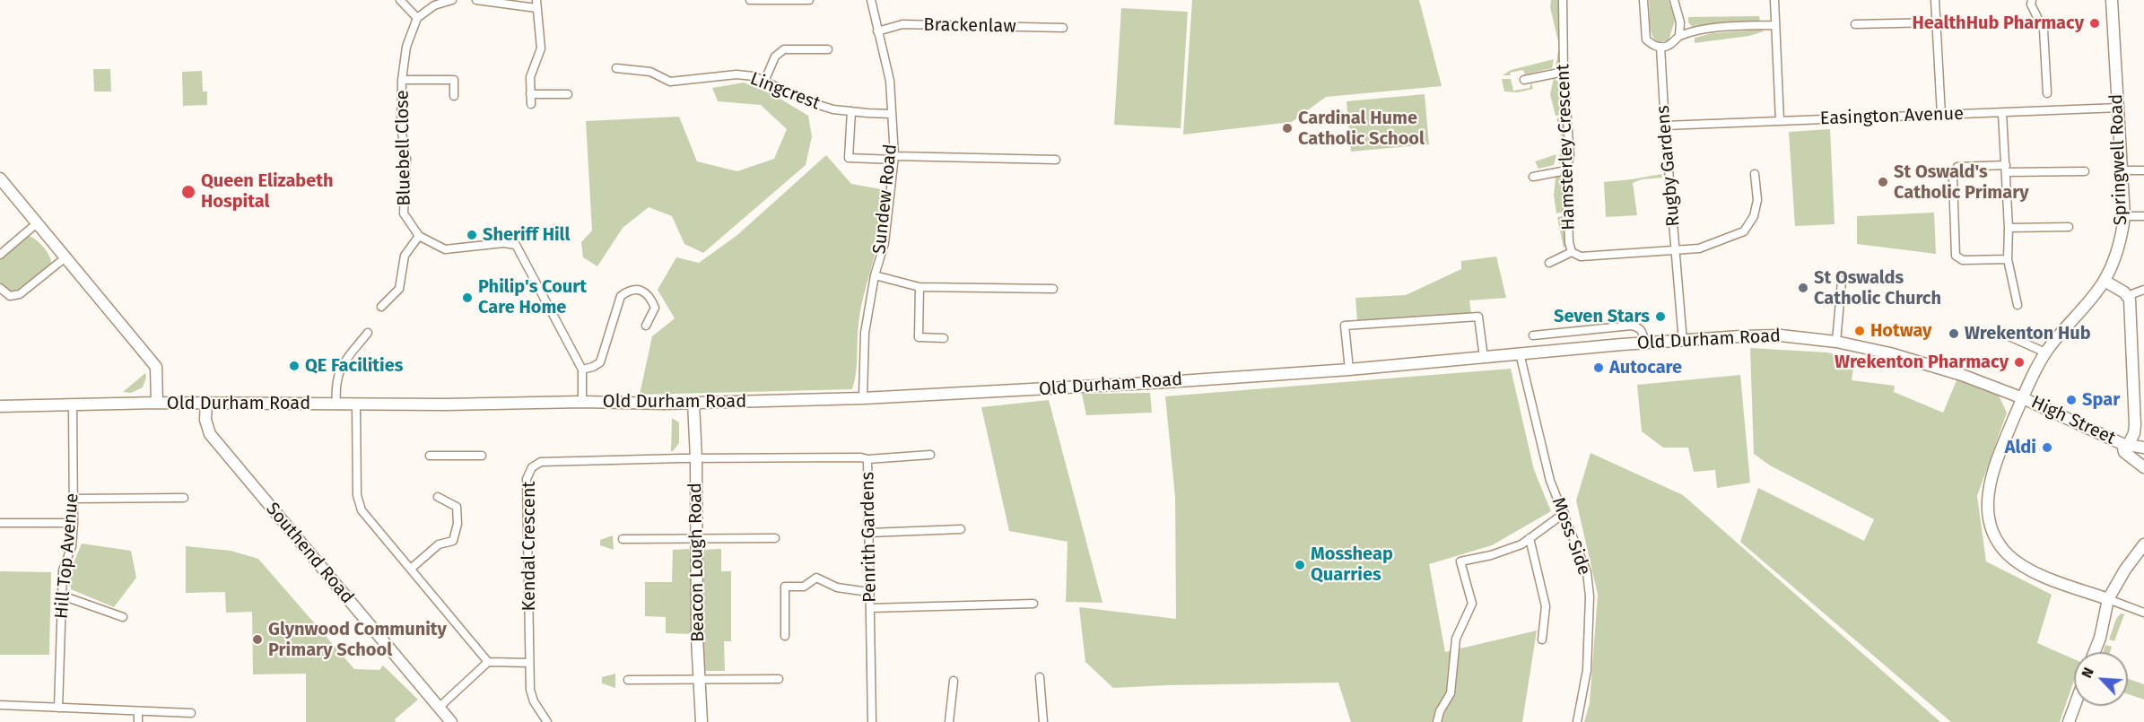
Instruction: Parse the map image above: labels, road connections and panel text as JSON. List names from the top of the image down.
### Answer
{
  "streets": {
    "main road": [
      "Springwell Road",
      "Old Durham Road",
      "High Street",
      "Southend Road",
      "Beacon Lough Road"
    ],
    "street": [
      "Brackenlaw",
      "Lingcrest",
      "Easington Avenue",
      "Hamsterley Crescent",
      "Bluebell Close",
      "Rugby Gardens",
      "Sundew Road",
      "Moss Side",
      "Penrith Gardens",
      "Kendal Crescent",
      "Hill Top Avenue"
    ]
  },
  "crossings": [
    ["Brackenlaw", "Sundew Road"],
    ["Lingcrest", "Sundew Road"],
    ["Easington Avenue", "Springwell Road"],
    ["Easington Avenue", "Rugby Gardens"],
    ["Hamsterley Crescent", "Rugby Gardens"],
    ["Bluebell Close", "Old Durham Road"],
    ["Springwell Road", "Old Durham Road"],
    ["Springwell Road", "High Street"],
    ["Rugby Gardens", "Old Durham Road"],
    ["Sundew Road", "Old Durham Road"],
    ["Old Durham Road", "High Street"],
    ["Old Durham Road", "Moss Side"],
    ["Old Durham Road", "Southend Road"],
    ["Old Durham Road", "Hill Top Avenue"],
    ["Old Durham Road", "Beacon Lough Road"],
    ["Penrith Gardens", "Kendal Crescent"],
    ["Penrith Gardens", "Beacon Lough Road"],
    ["Kendal Crescent", "Beacon Lough Road"]
  ],
  "places": [
    "HealthHub Pharmacy",
    "Cardinal Hume Catholic School",
    "St Oswald's Catholic Primary",
    "Queen Elizabeth Hospital",
    "Sheriff Hill",
    "St Oswalds Catholic Church",
    "Philip's Court Care Home",
    "Seven Stars",
    "Hotway",
    "Wrekenton Hub",
    "Wrekenton Pharmacy",
    "QE Facilities",
    "Autocare",
    "Spar",
    "Aldi",
    "Mossheap Quarries",
    "Glynwood Community Primary School"
  ],
  "north": "top left"
}
